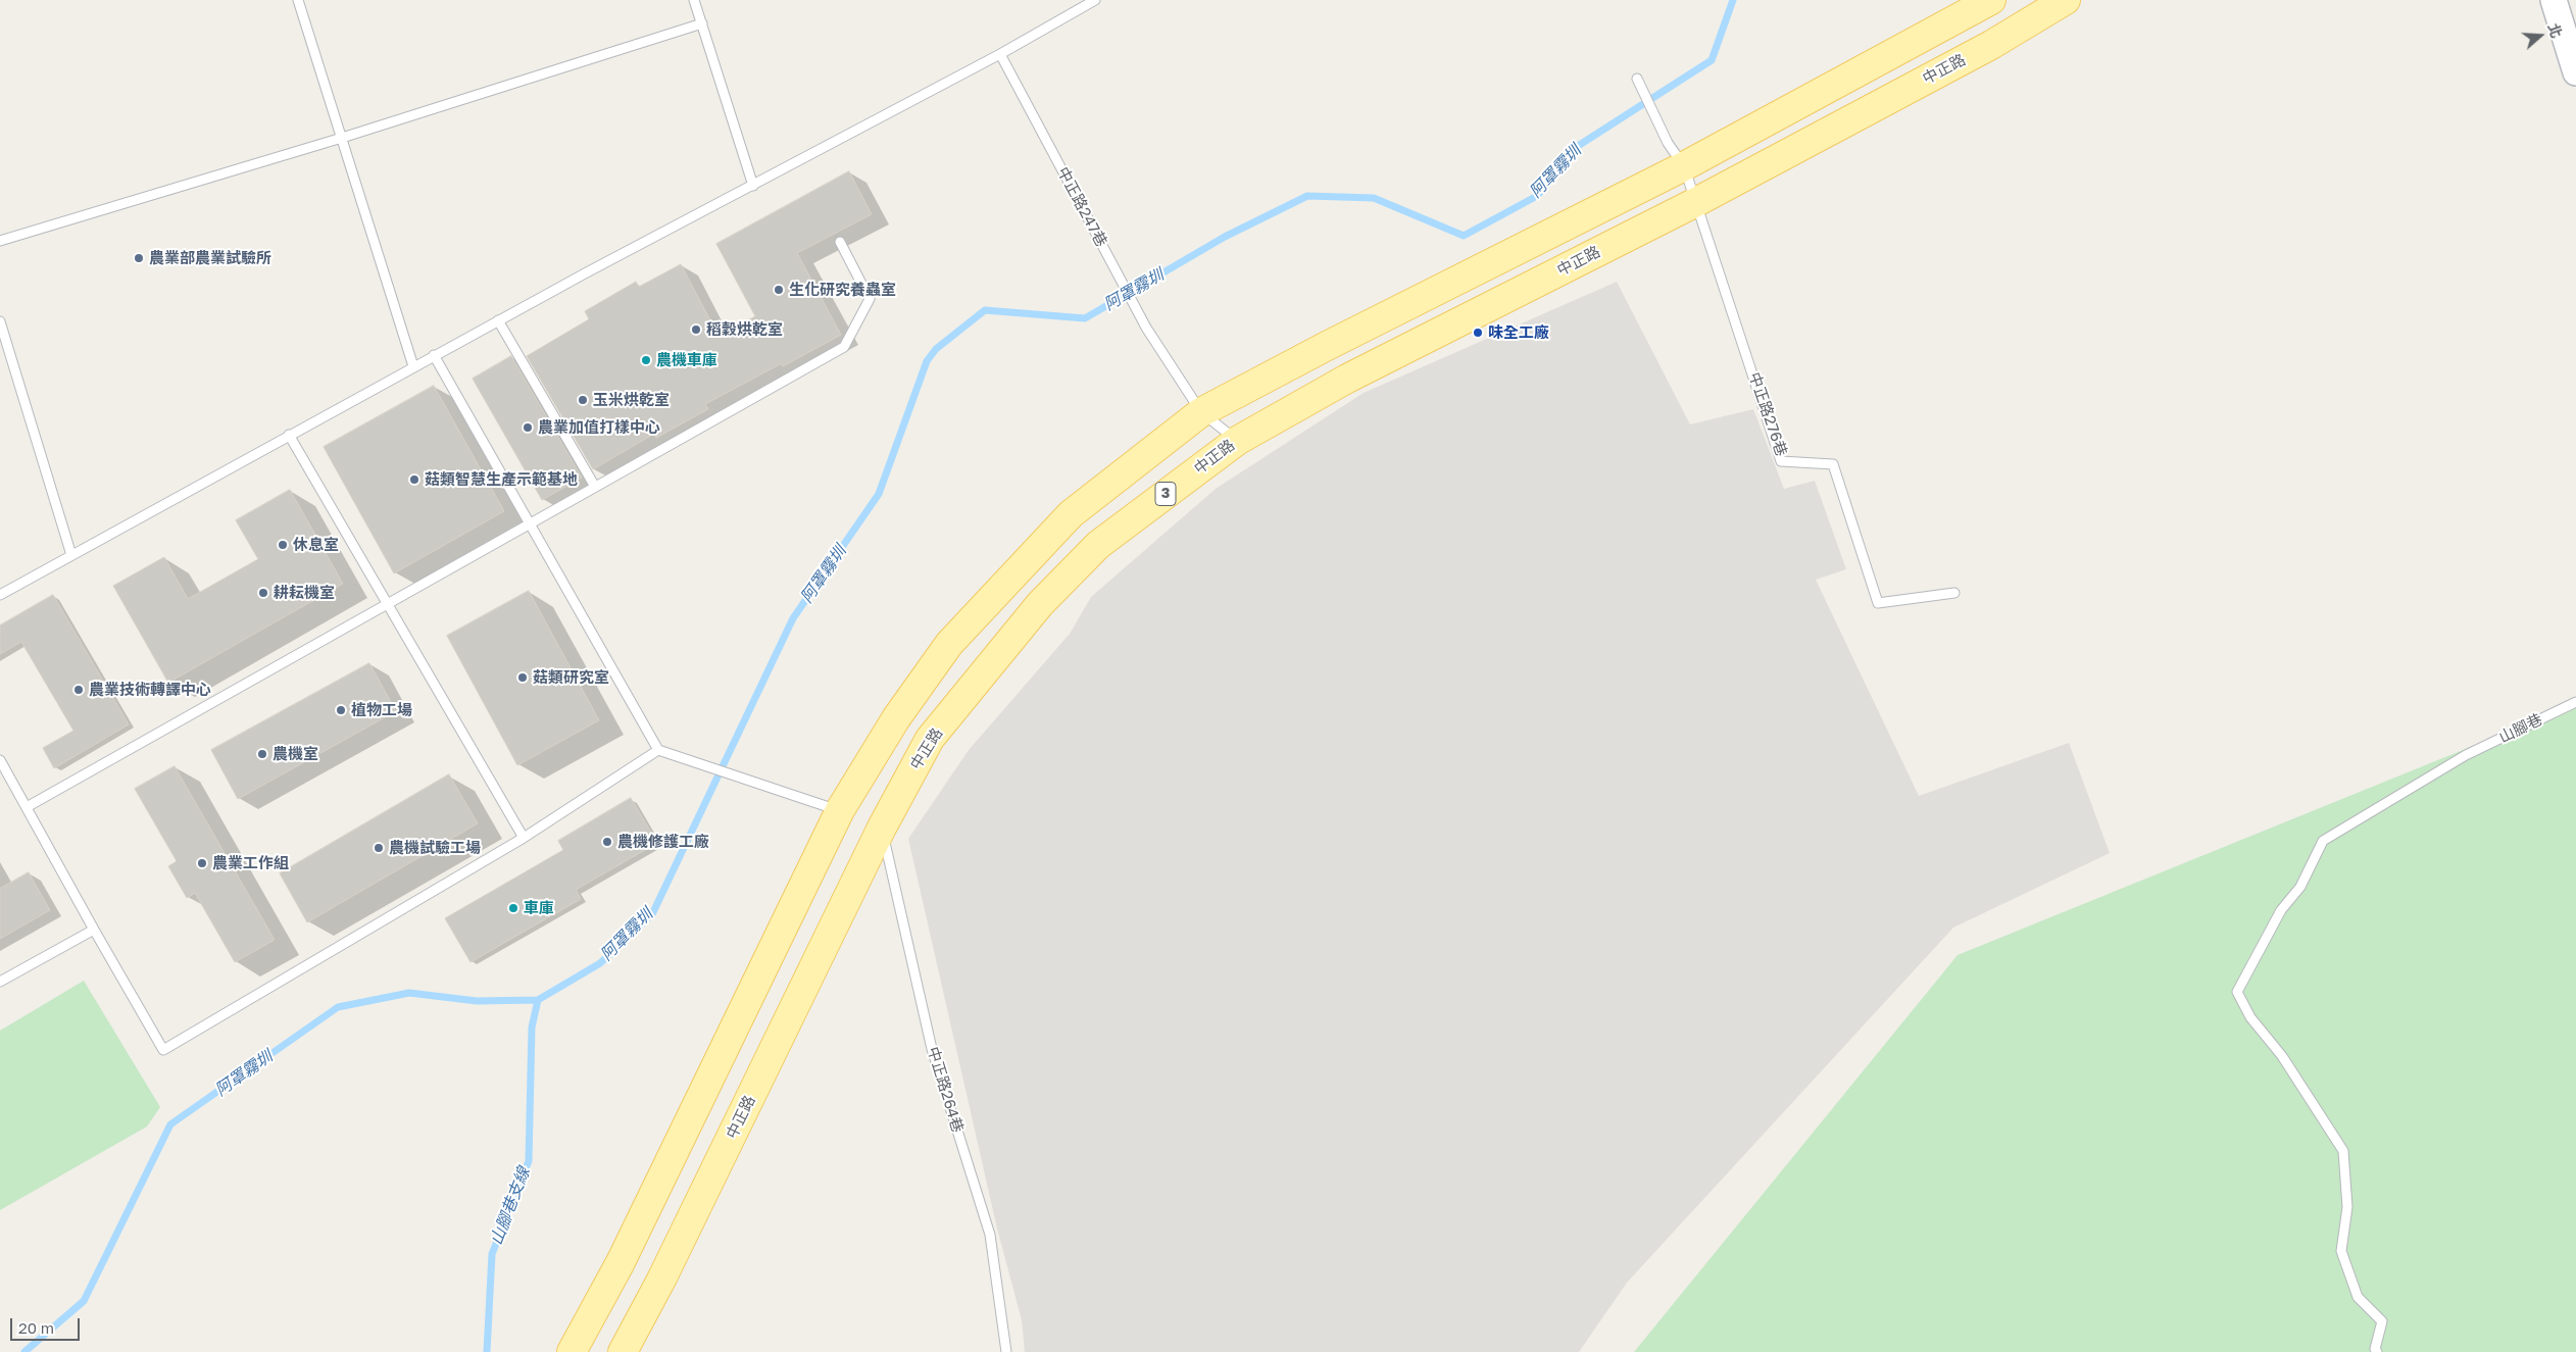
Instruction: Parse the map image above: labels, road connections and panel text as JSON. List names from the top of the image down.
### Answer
{
  "streets": {
    "main road": ["中正路", "3"],
    "lane": [
      "中正路247巷",
      "中正路276巷",
      "山腳巷",
      "中正路264巷"
    ]
  },
  "crossings": [
    ["中正路", "中正路247巷"],
    ["中正路", "中正路276巷"],
    ["中正路", "中正路264巷"]
  ],
  "water": ["阿罩霧圳", "山腳巷支線"],
  "places": [
    "農業部農業試驗所",
    "生化研究養蟲室",
    "稻穀烘乾室",
    "味全工廠",
    "農機車庫",
    "玉米烘乾室",
    "農業加值打樣中心",
    "菇類智慧生產示範基地",
    "休息室",
    "耕耘機室",
    "菇類研究室",
    "農業技術轉譯中心",
    "植物工場",
    "農機室",
    "農機修護工廠",
    "農機試驗工場",
    "農業工作組",
    "車庫"
  ],
  "scale_bar": "20 m",
  "north": "right"
}
